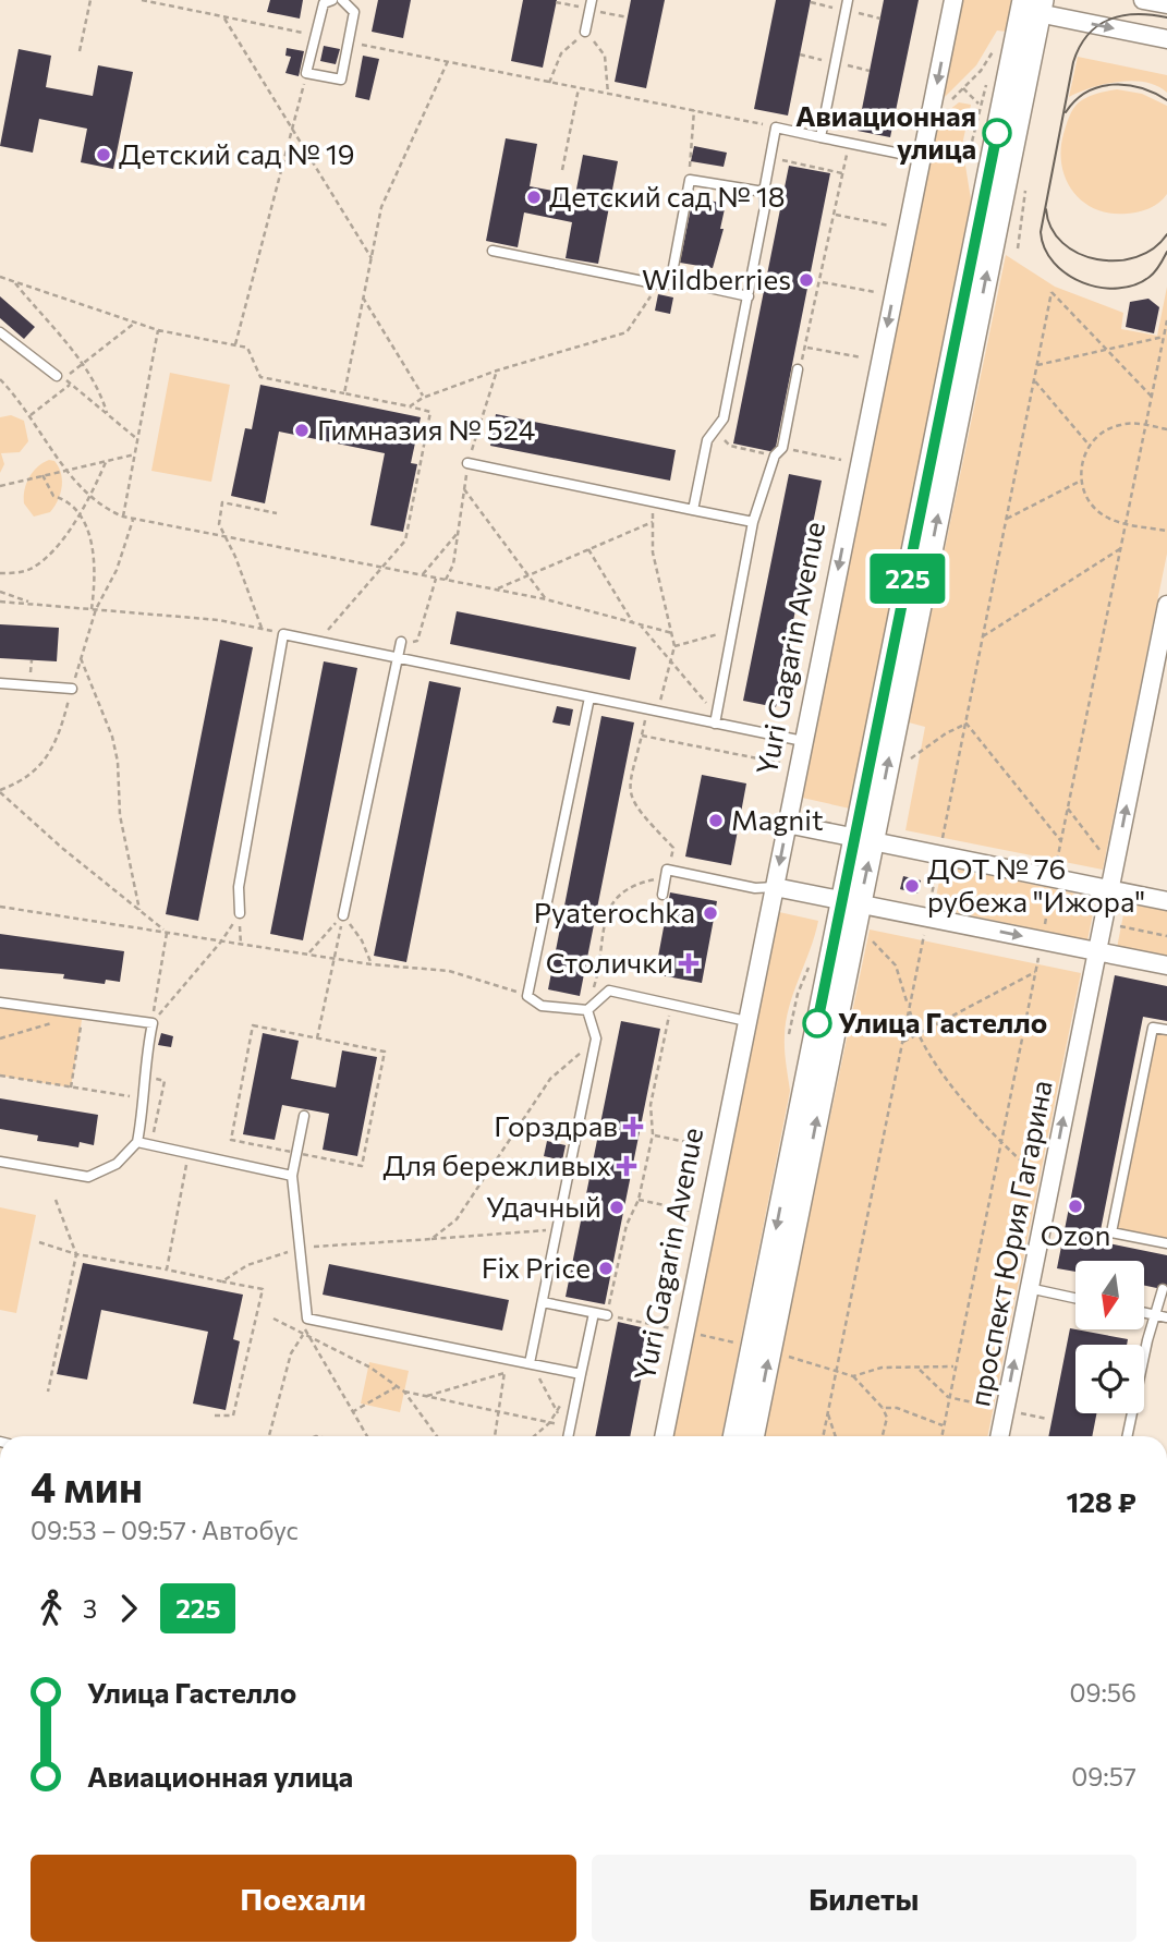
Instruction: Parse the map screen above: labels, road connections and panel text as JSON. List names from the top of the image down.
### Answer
{
  "streets": {
    "street": ["Yuri Gagarin Avenue", "проспект Юрия Гагарина"]
  },
  "one_way": ["Yuri Gagarin Avenue", "проспект Юрия Гагарина"],
  "places": {
    "other": [
      "Авиационная улица",
      "Детский сад № 19",
      "Детский сад № 18",
      "Wildberries",
      "Гимназия № 524",
      "Magnit",
      "ДОТ № 76 рубежа \"Ижора\"",
      "Pyaterochka",
      "Улица Гастелло",
      "Ozon",
      "Удачный",
      "Fix Price"
    ],
    "health": ["Столички", "Горздрав", "Для бережливых"]
  },
  "lines": ["bus line 225"],
  "north": "bottom",
  "page": {
    "on_map": "225",
    "heading": ["4 мин", "09:53 – 09:57 · Автобус", "128 ₽"],
    "legs": ["3", "225"],
    "list": [
      {
        "name": "Улица Гастелло",
        "value": "09:56"
      },
      {
        "name": "Авиационная улица",
        "value": "09:57"
      }
    ],
    "buttons": ["Поехали", "Билеты"]
  }
}
